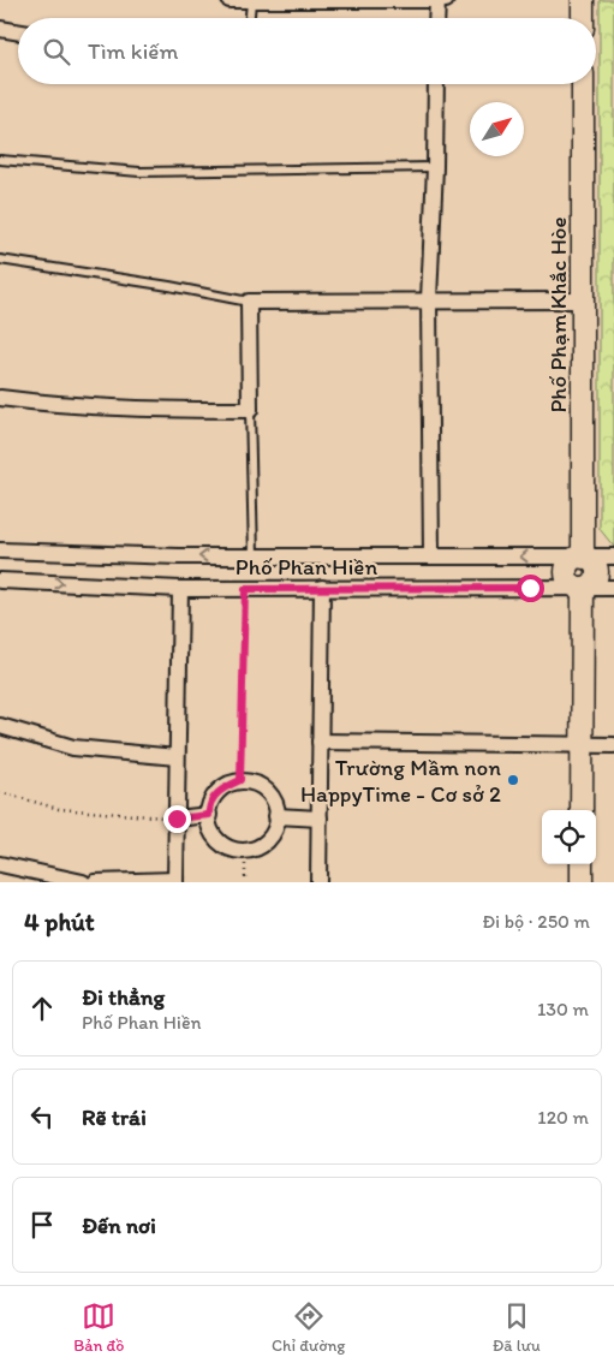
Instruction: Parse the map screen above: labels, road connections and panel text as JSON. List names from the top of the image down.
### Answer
{
  "streets": {
    "street": ["Phố Phạm Khắc Hòe", "Phố Phan Hiền"]
  },
  "crossings": [
    ["Phố Phạm Khắc Hòe", "Phố Phan Hiền"]
  ],
  "places": ["Trường Mầm non HappyTime - Cơ sở 2"],
  "north": "top right",
  "page": {
    "search": "Tìm kiếm",
    "heading": ["4 phút", "Đi bộ · 250 m"],
    "list": [
      ["Đi thẳng", "Phố Phan Hiền", "130 m"],
      ["Rẽ trái", "120 m"],
      "Đến nơi"
    ],
    "nav": ["Bản đồ", "Chỉ đường", "Đã lưu"]
  }
}
